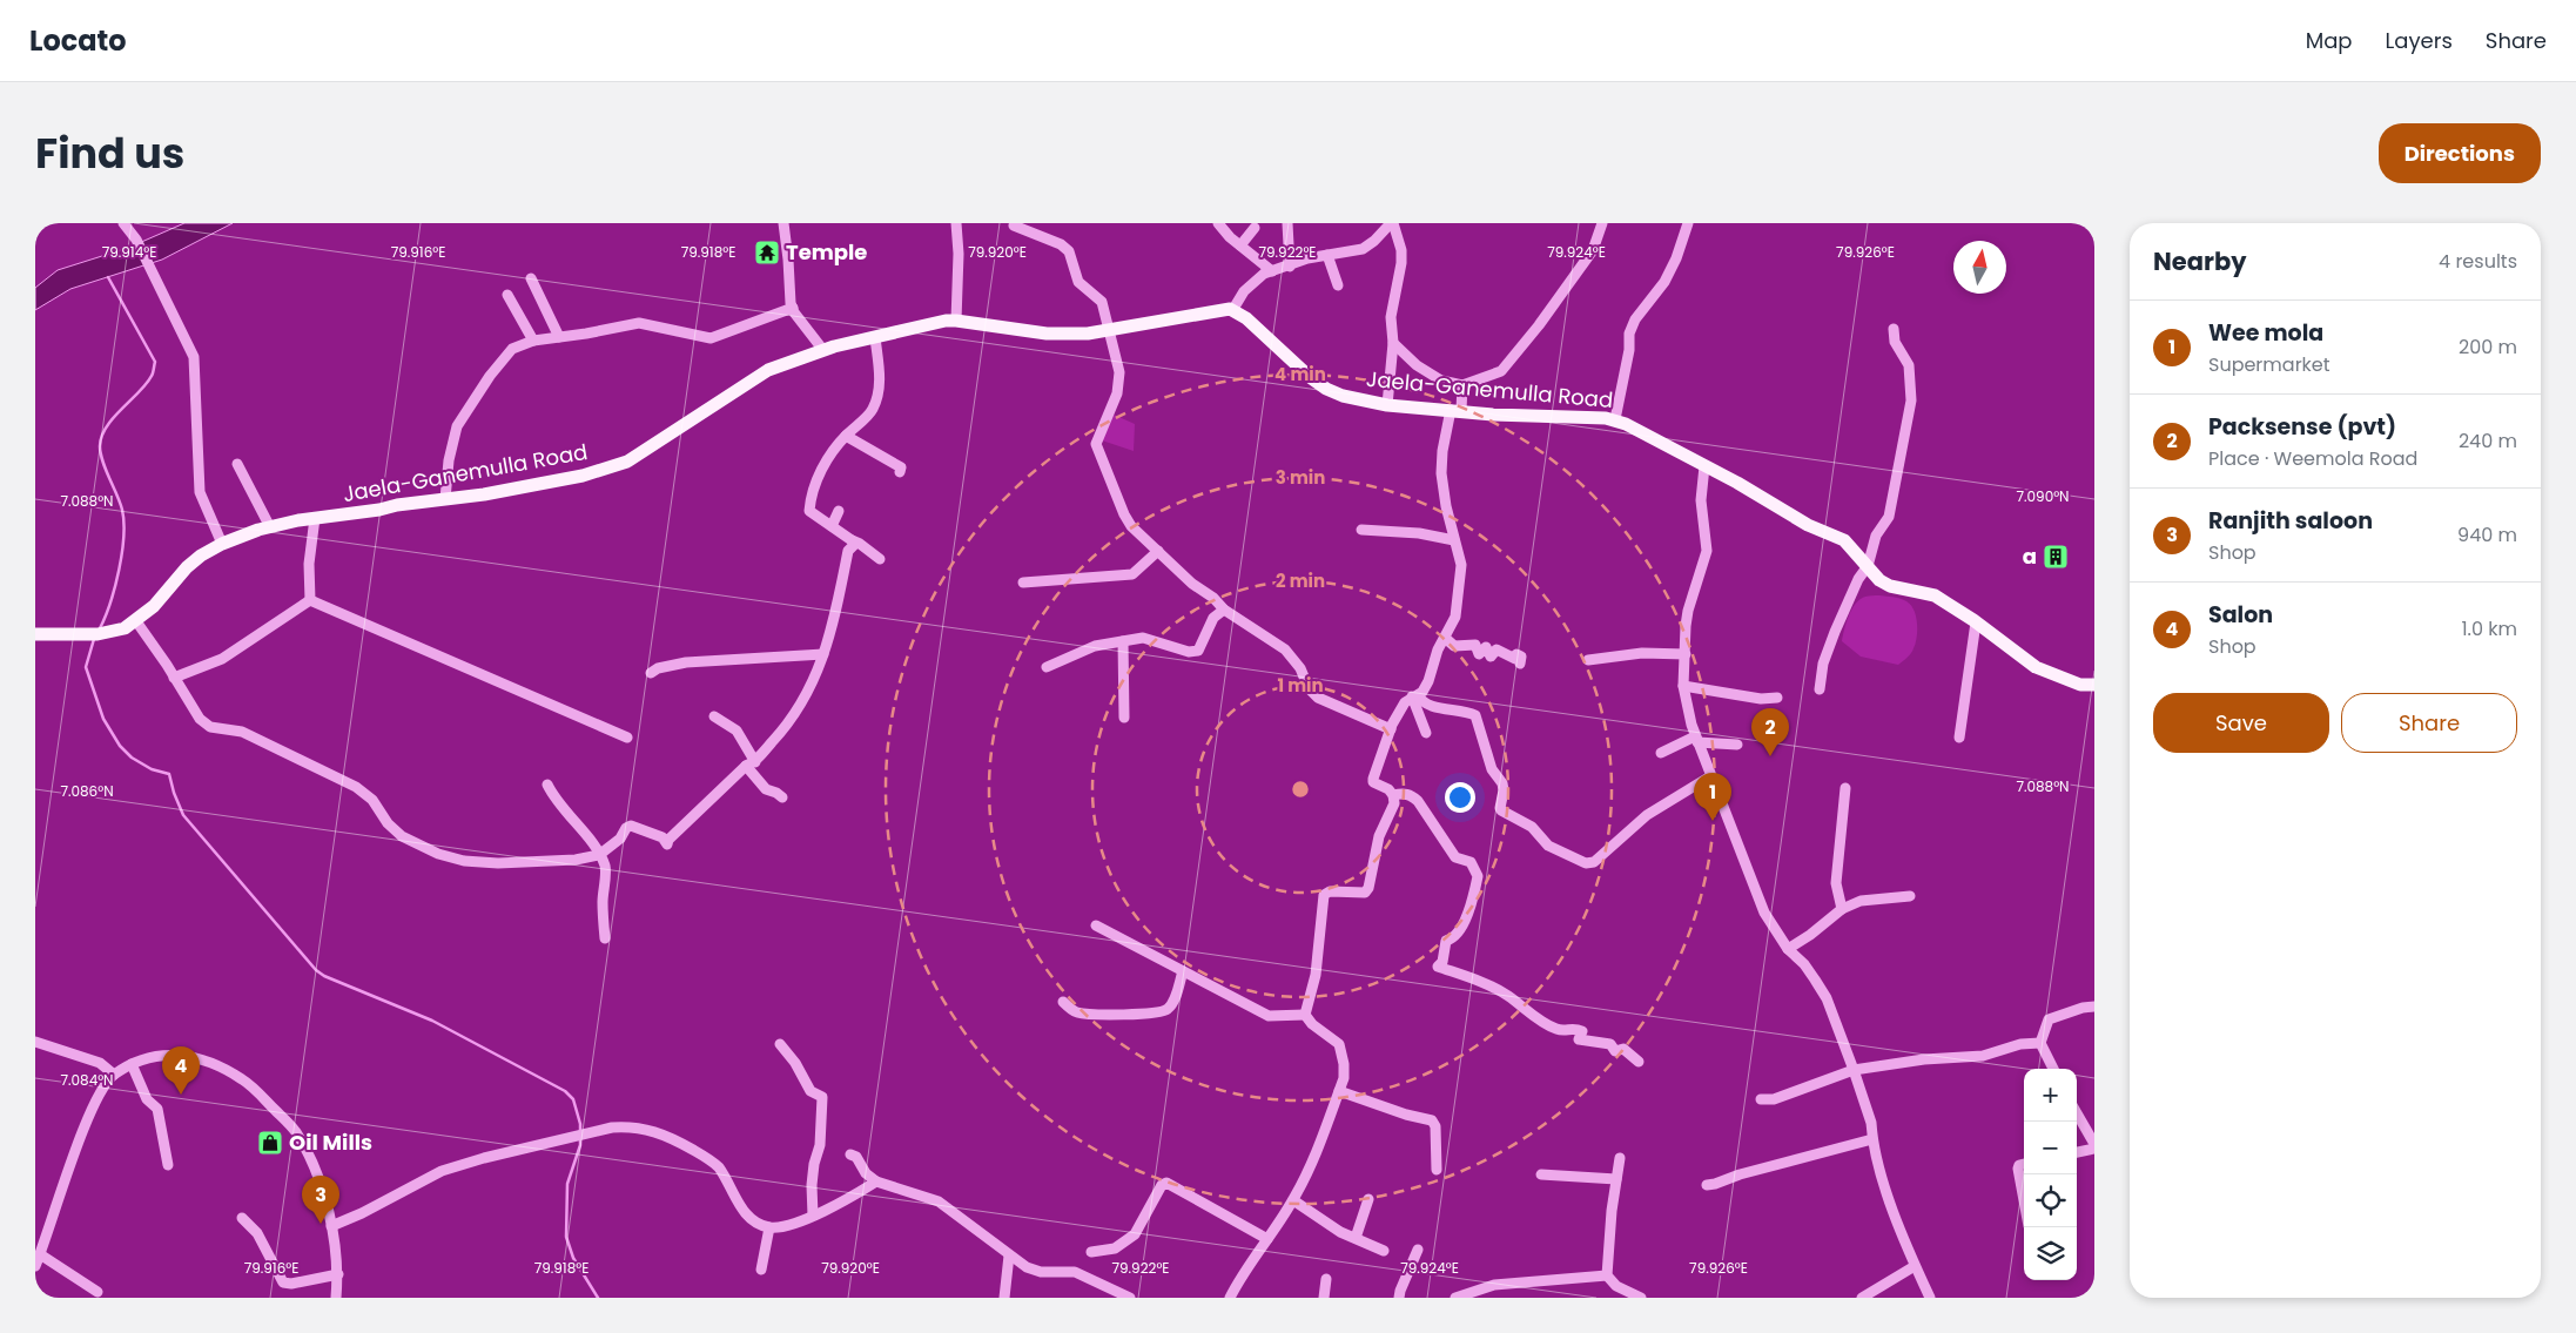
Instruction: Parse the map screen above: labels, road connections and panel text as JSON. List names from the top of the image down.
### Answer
{
  "streets": {
    "main road": ["Jaela-Ganemulla Road"]
  },
  "places": {
    "temple": ["Temple"],
    "building": ["a"],
    "shop": ["Oil Mills"]
  },
  "north": "top",
  "page": {
    "header": "Locato",
    "nav": ["Map", "Layers", "Share"],
    "title": "Find us",
    "buttons": [
      "Directions",
      ["Save", "Share"]
    ],
    "heading": ["Nearby", "4 results"],
    "list": [
      {
        "mark": "1",
        "name": "Wee mola",
        "note": "Supermarket",
        "value": "200 m"
      },
      {
        "mark": "2",
        "name": "Packsense (pvt)",
        "note": "Place · Weemola Road",
        "value": "240 m"
      },
      {
        "mark": "3",
        "name": "Ranjith saloon",
        "note": "Shop",
        "value": "940 m"
      },
      {
        "mark": "4",
        "name": "Salon",
        "note": "Shop",
        "value": "1.0 km"
      }
    ],
    "pins": [
      "2",
      "1",
      "4",
      "3"
    ],
    "map_buttons": ["+", "−"]
  },
  "coordinates": [
    "79.914°E",
    "79.916°E",
    "79.918°E",
    "79.920°E",
    "79.922°E",
    "79.924°E",
    "79.926°E",
    "7.090°N",
    "7.088°N",
    "7.086°N",
    "7.084°N"
  ],
  "rings": [
    "4 min",
    "3 min",
    "2 min",
    "1 min"
  ]
}
